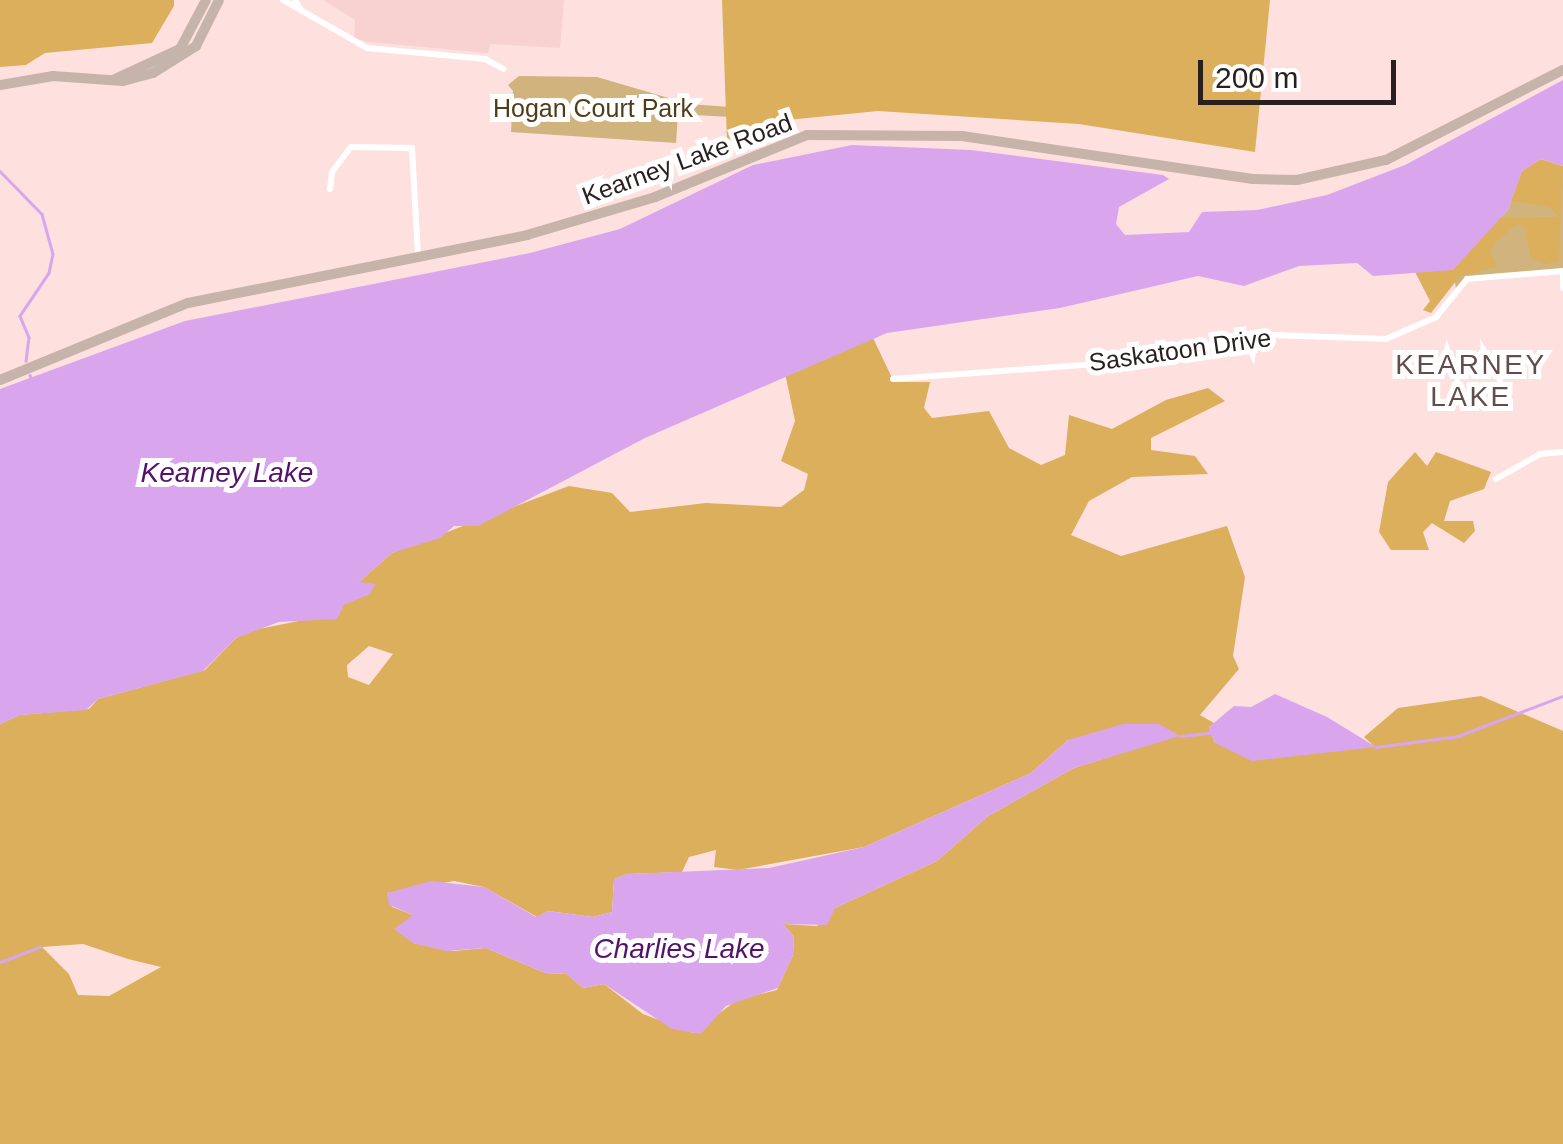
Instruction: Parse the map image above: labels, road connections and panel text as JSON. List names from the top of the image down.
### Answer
{
  "streets": {
    "main road": ["Kearney Lake Road"],
    "street": ["Saskatoon Drive"]
  },
  "districts": ["KEARNEY LAKE"],
  "water": ["Kearney Lake", "Charlies Lake"],
  "parks": ["Hogan Court Park"],
  "scale_bar": "200 m"
}
